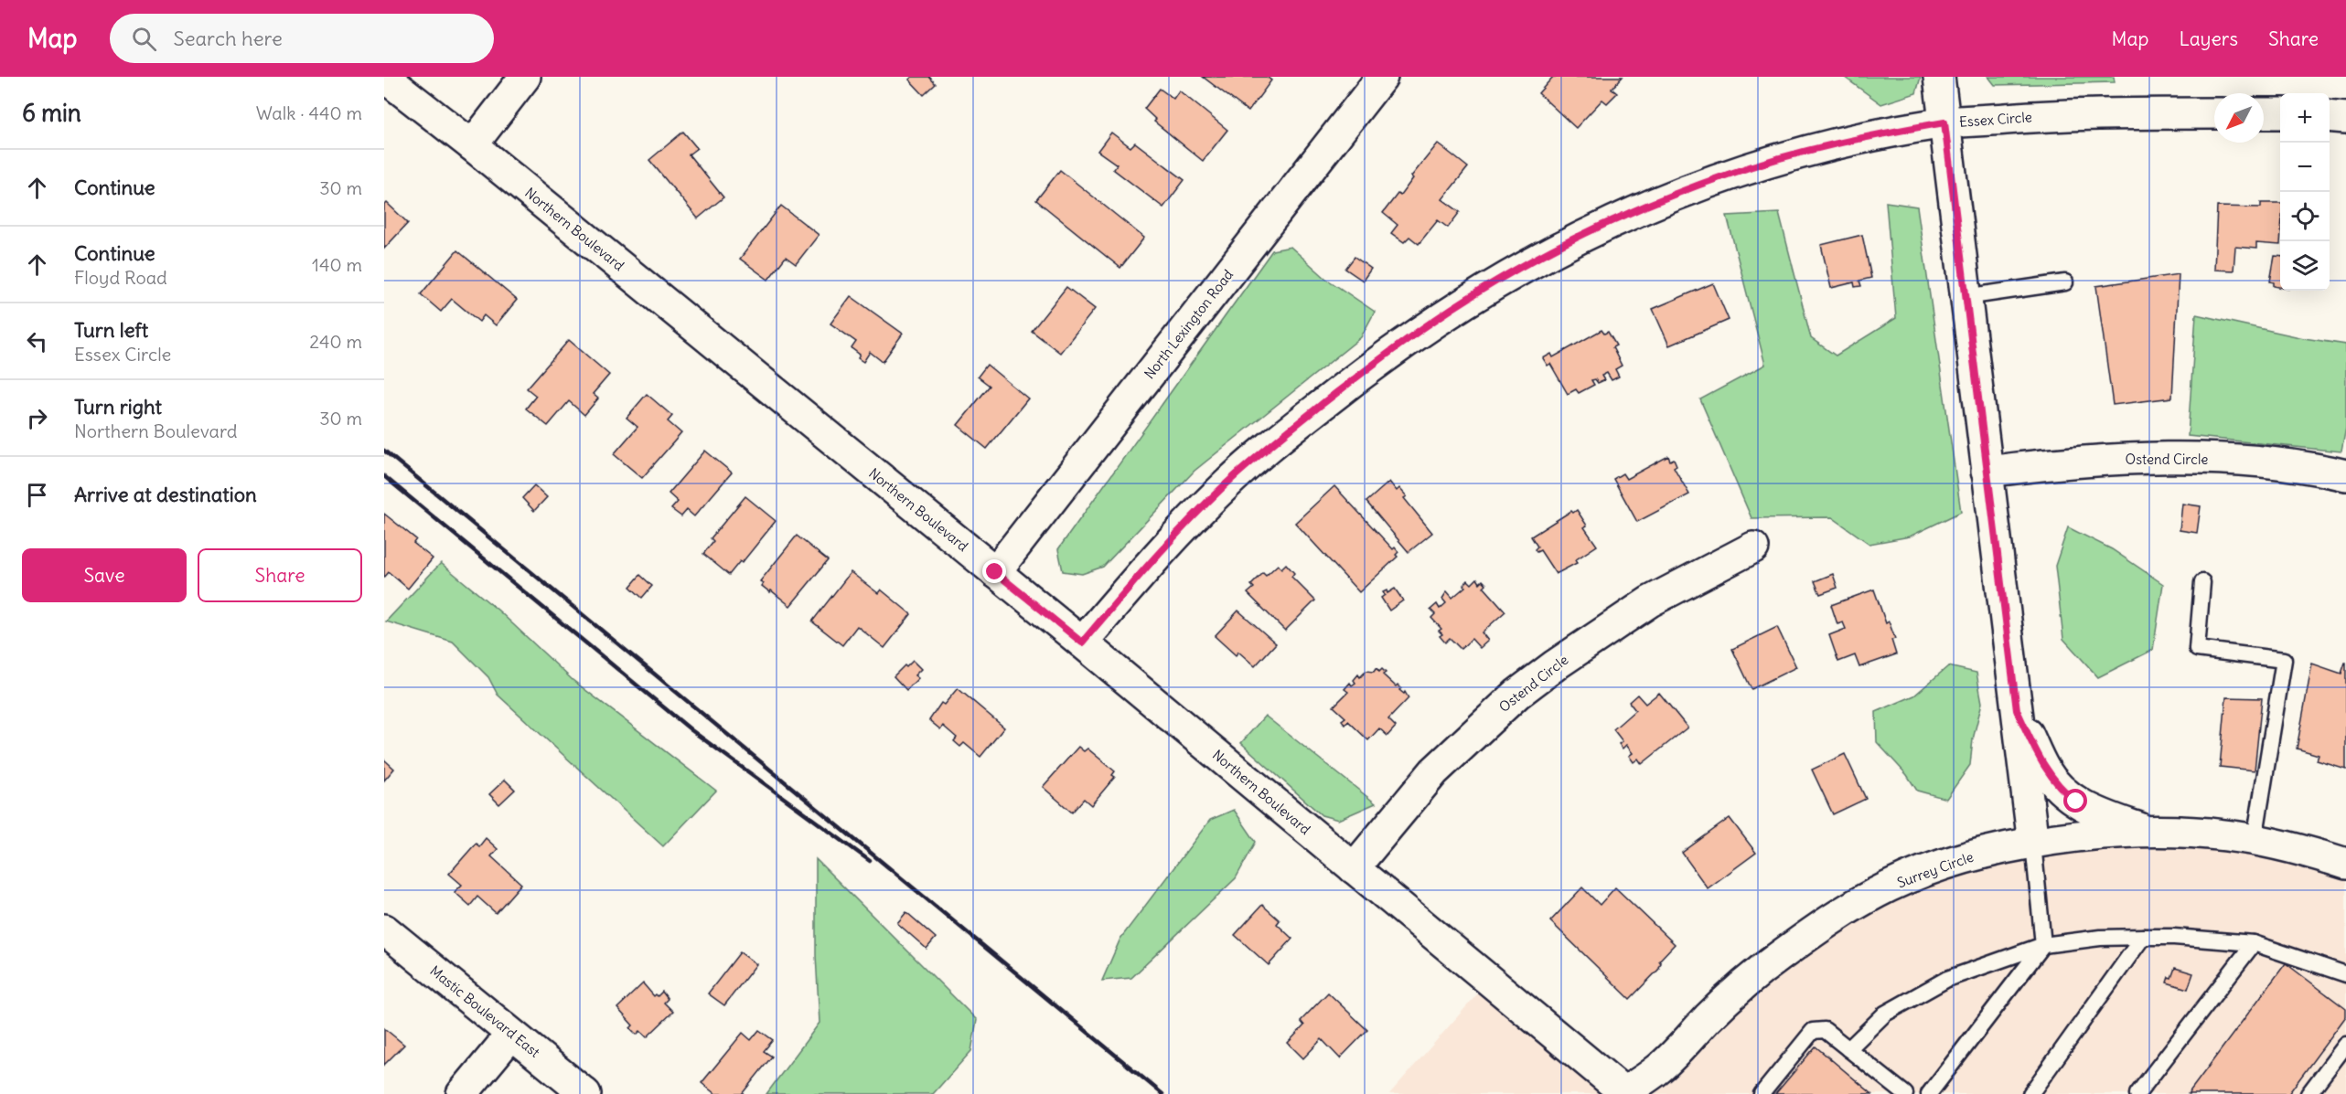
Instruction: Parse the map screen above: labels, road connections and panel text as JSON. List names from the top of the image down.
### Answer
{
  "streets": {
    "street": [
      "Essex Circle",
      "Northern Boulevard",
      "North Lexington Road",
      "Ostend Circle",
      "Surrey Circle",
      "Mastic Boulevard East"
    ]
  },
  "crossings": [
    ["Essex Circle", "Northern Boulevard"],
    ["Northern Boulevard", "North Lexington Road"],
    ["Northern Boulevard", "Ostend Circle"],
    ["Northern Boulevard", "Surrey Circle"]
  ],
  "north": "bottom left",
  "page": {
    "header": "Map",
    "search": "Search here",
    "nav": ["Map", "Layers", "Share"],
    "heading": ["6 min", "Walk · 440 m"],
    "map_buttons": ["+", "−"],
    "list": [
      ["Continue", "30 m"],
      ["Continue", "Floyd Road", "140 m"],
      ["Turn left", "Essex Circle", "240 m"],
      ["Turn right", "Northern Boulevard", "30 m"],
      "Arrive at destination"
    ],
    "buttons": ["Save", "Share"]
  }
}
